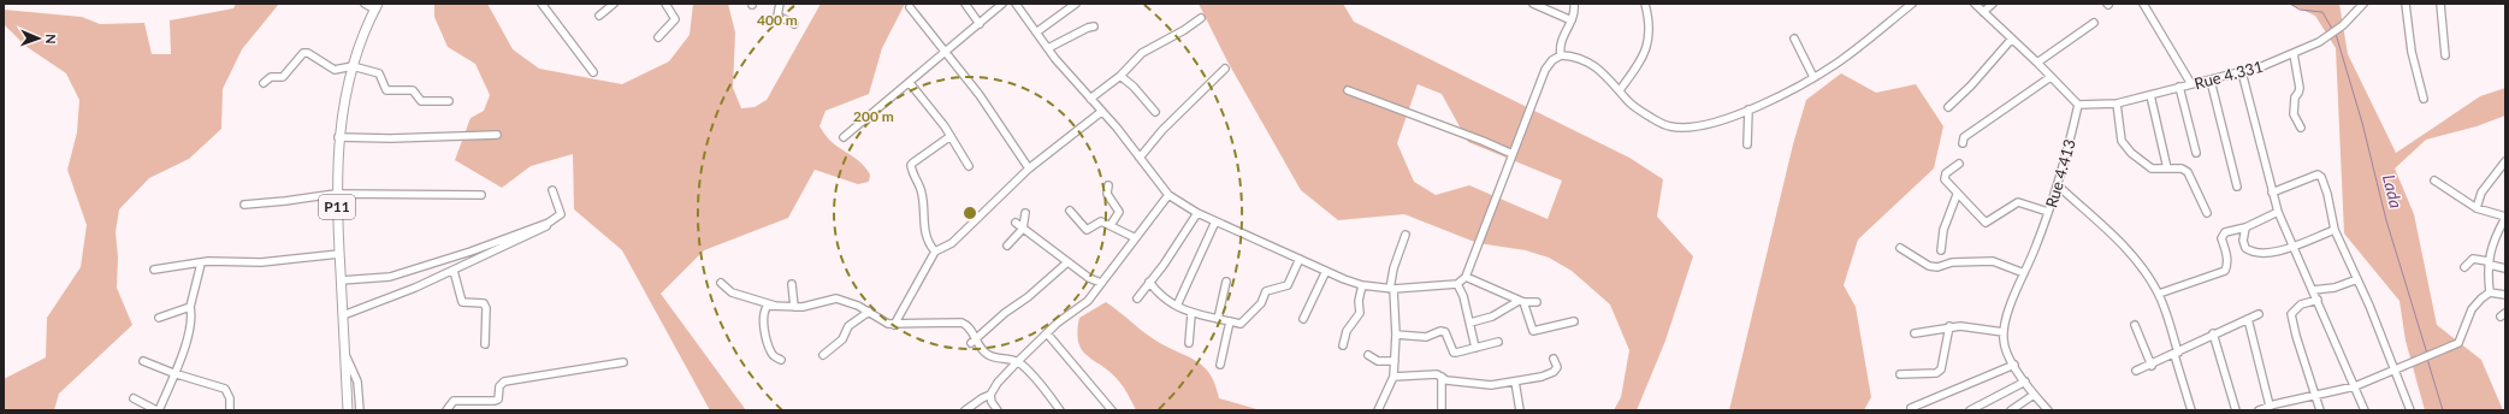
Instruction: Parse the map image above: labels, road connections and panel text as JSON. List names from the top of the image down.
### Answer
{
  "streets": {
    "main road": ["P11"],
    "street": ["Rue 4.331", "Rue 4.413"]
  },
  "crossings": [
    ["Rue 4.331", "Rue 4.413"]
  ],
  "water": ["Lada"],
  "north": "right",
  "rings": ["400 m", "200 m"]
}
